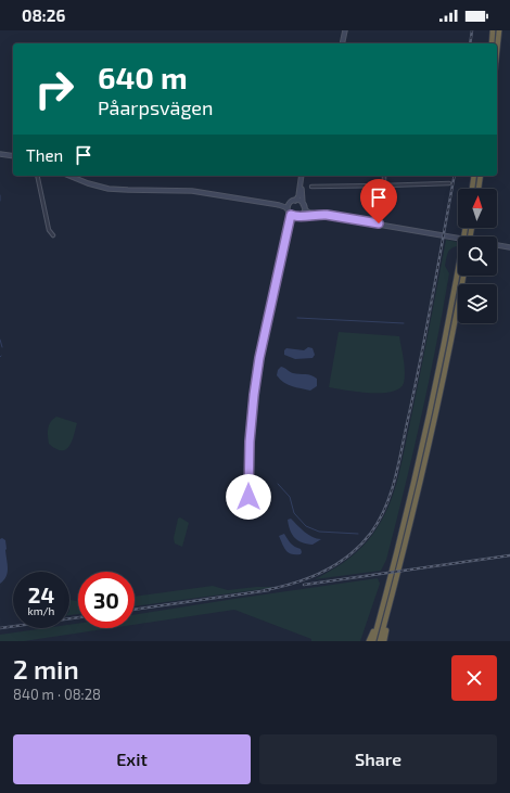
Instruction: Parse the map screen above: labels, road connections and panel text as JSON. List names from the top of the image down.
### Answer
{
  "north": "top",
  "page": {
    "status": "08:26",
    "turn": ["640 m", "Påarpsvägen"],
    "then": "Then",
    "speed": "24 km/h",
    "limit": "30",
    "heading": ["2 min", "840 m · 08:28"],
    "buttons": ["Exit", "Share"]
  }
}
